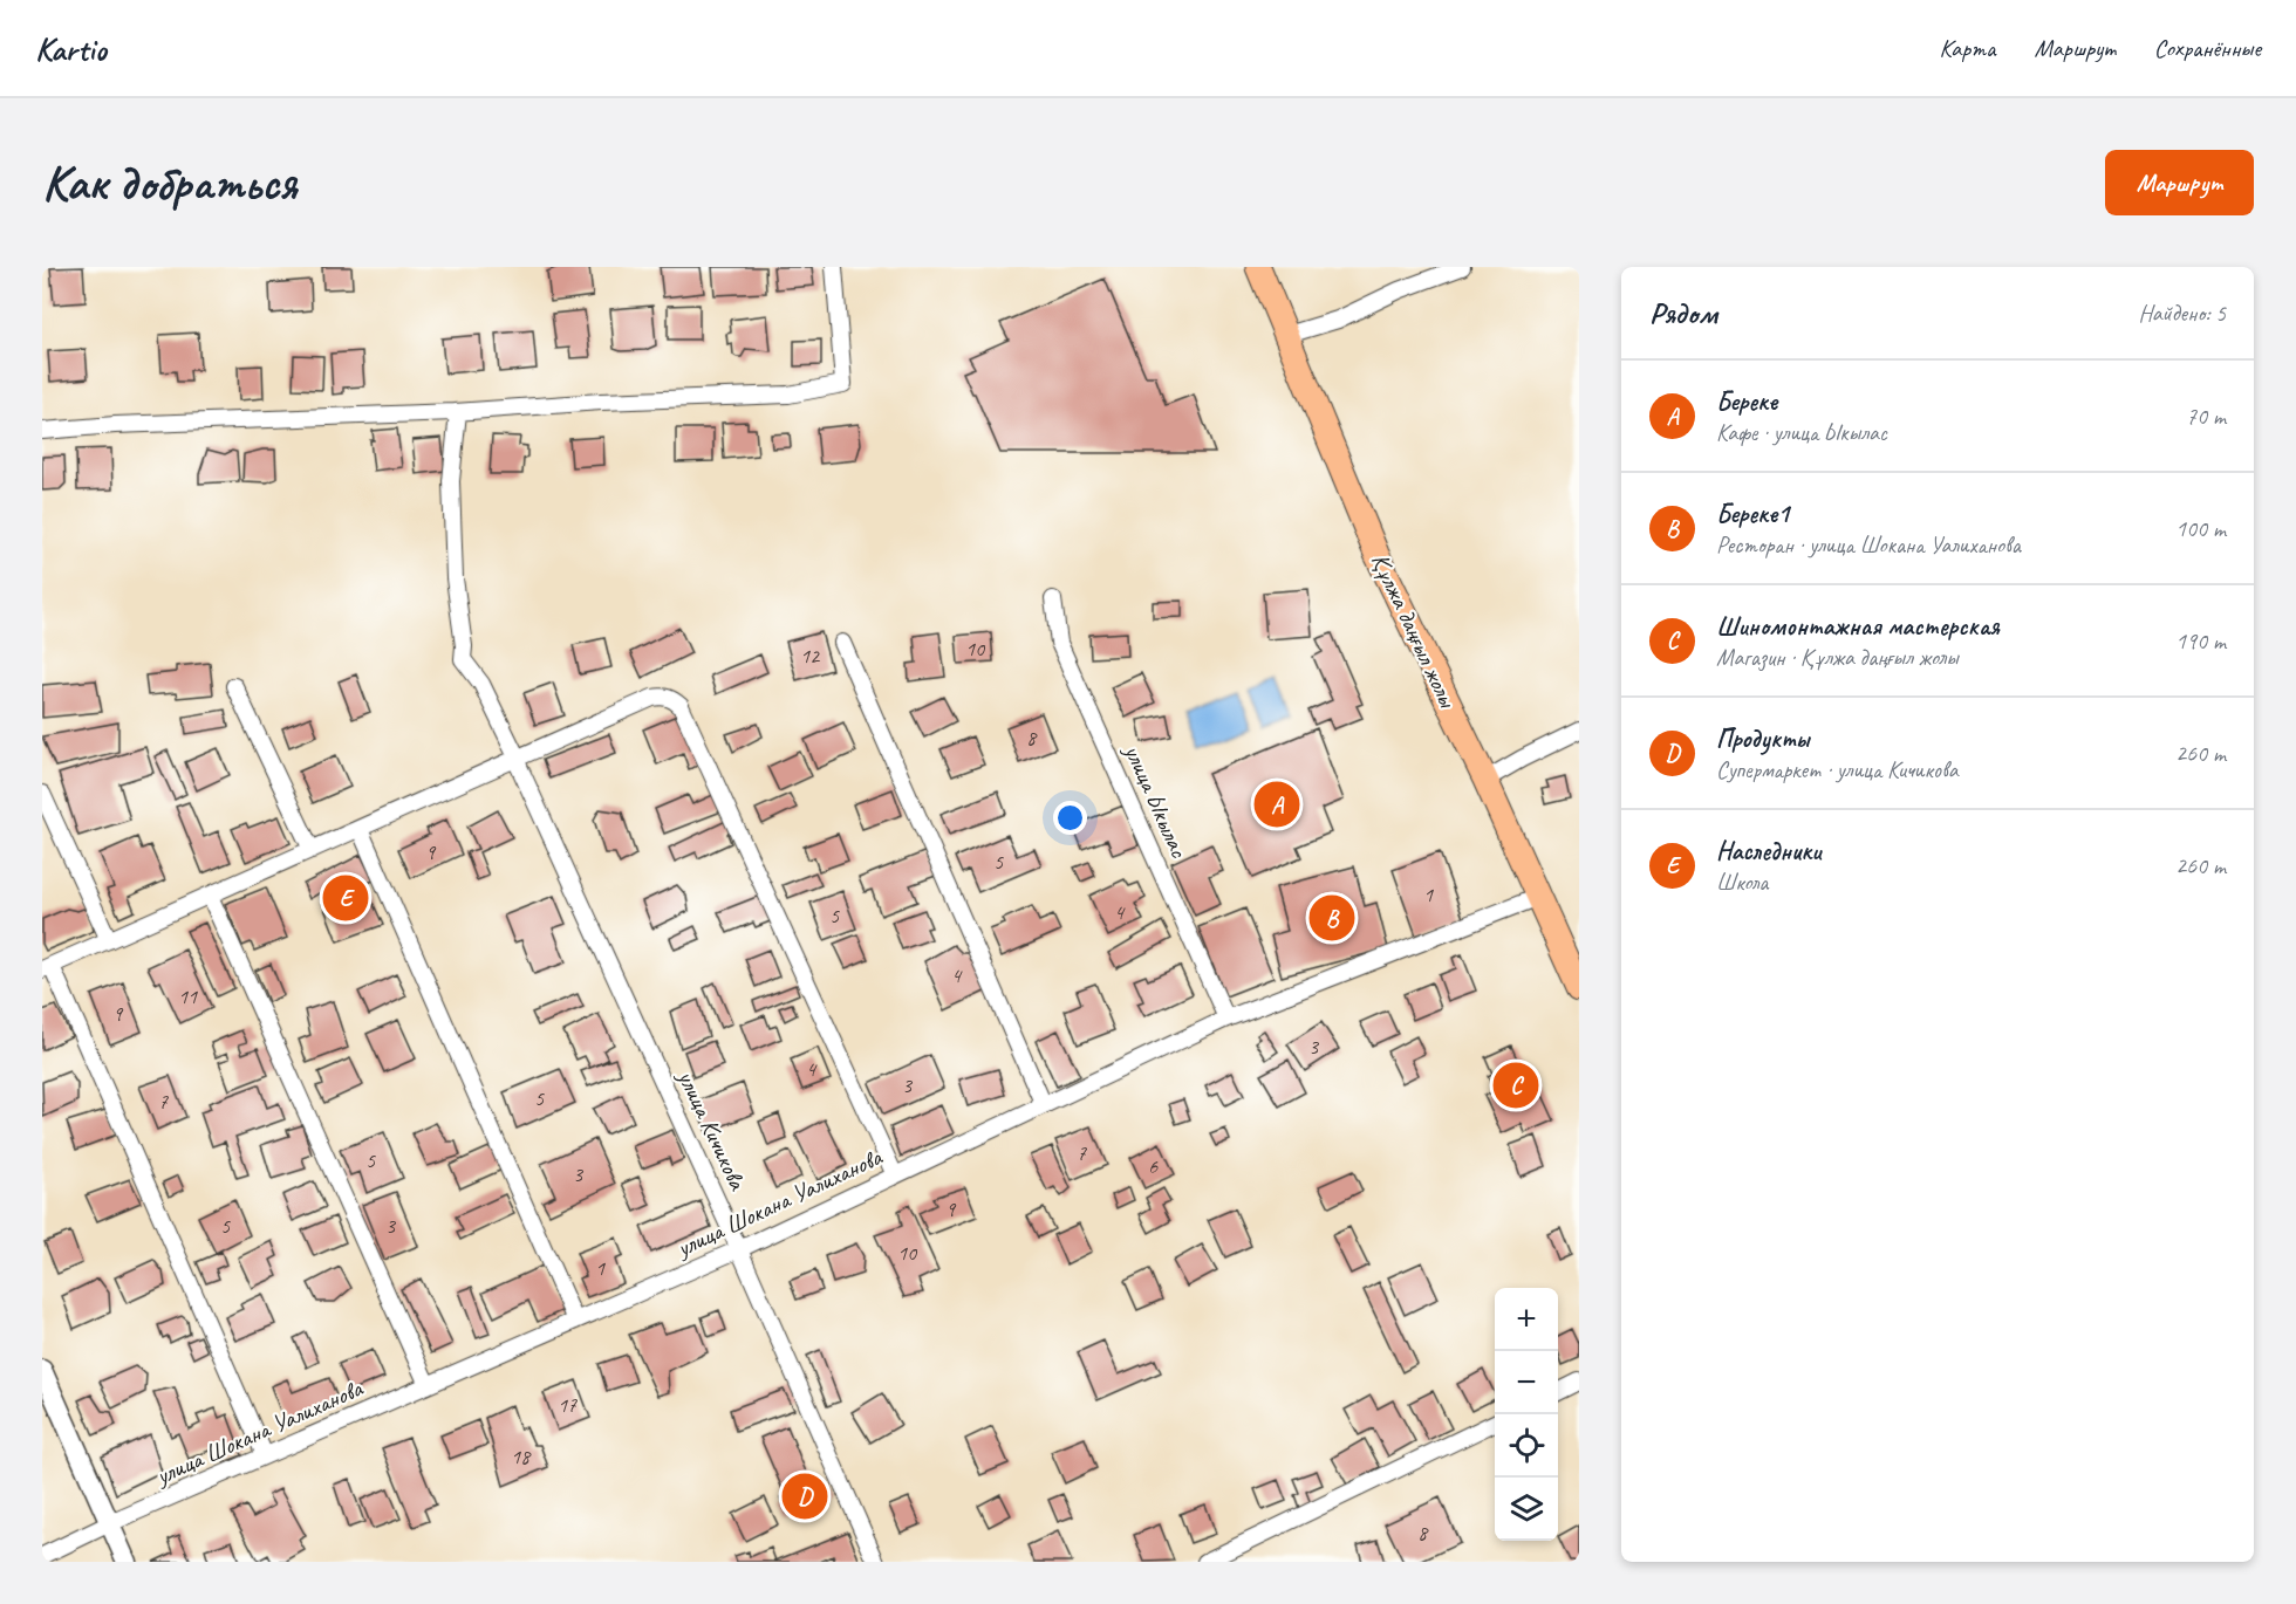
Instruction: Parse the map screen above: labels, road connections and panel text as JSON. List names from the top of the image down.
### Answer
{
  "streets": {
    "main road": ["Құлжа даңғыл жолы"],
    "street": ["улица Ыкылас", "улица Кичикова", "улица Шокана Уалиханова"]
  },
  "crossings": [
    ["Құлжа даңғыл жолы", "улица Шокана Уалиханова"],
    ["улица Ыкылас", "улица Шокана Уалиханова"],
    ["улица Кичикова", "улица Шокана Уалиханова"]
  ],
  "house_numbers": [
    "10",
    "12",
    "8",
    "9",
    "5",
    "1",
    "4",
    "5",
    "4",
    "11",
    "9",
    "3",
    "4",
    "3",
    "5",
    "7",
    "7",
    "5",
    "6",
    "3",
    "9",
    "5",
    "3",
    "10",
    "1",
    "17",
    "18",
    "8"
  ],
  "page": {
    "header": "Kartio",
    "nav": ["Карта", "Маршрут", "Сохранённые"],
    "buttons": "Маршрут",
    "title": "Как добраться",
    "heading": ["Рядом", "Найдено: 5"],
    "list": [
      {
        "mark": "A",
        "name": "Береке",
        "note": "Кафе · улица Ыкылас",
        "value": "70 m"
      },
      {
        "mark": "B",
        "name": "Береке1",
        "note": "Ресторан · улица Шокана Уалиханова",
        "value": "100 m"
      },
      {
        "mark": "C",
        "name": "Шиномонтажная мастерская",
        "note": "Магазин · Құлжа даңғыл жолы",
        "value": "190 m"
      },
      {
        "mark": "D",
        "name": "Продукты",
        "note": "Супермаркет · улица Кичикова",
        "value": "260 m"
      },
      {
        "mark": "E",
        "name": "Наследники",
        "note": "Школа",
        "value": "260 m"
      }
    ],
    "pins": [
      "A",
      "E",
      "B",
      "C",
      "D"
    ],
    "map_buttons": ["+", "−"]
  }
}
